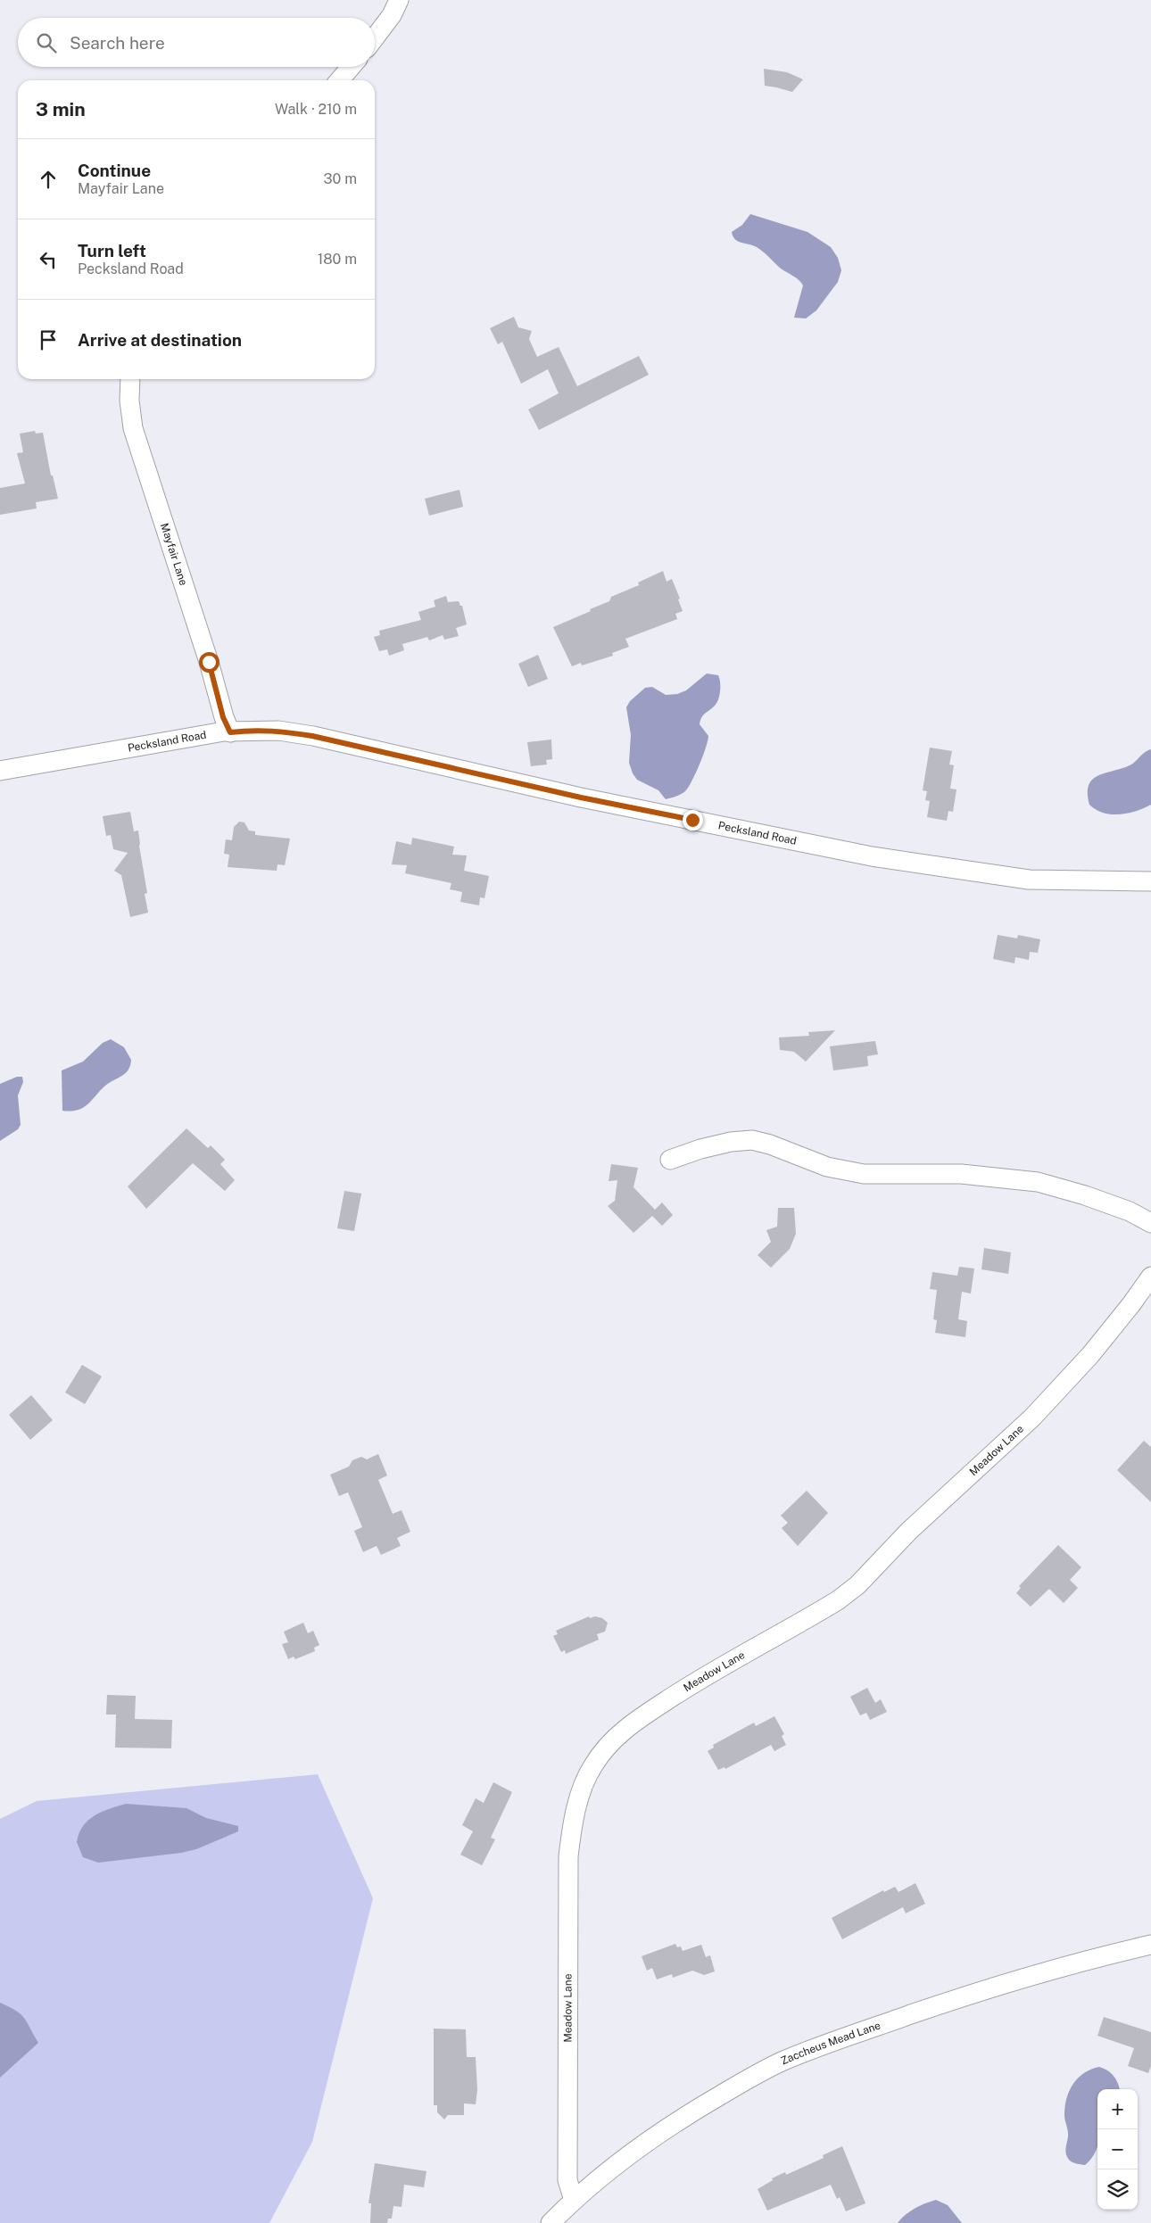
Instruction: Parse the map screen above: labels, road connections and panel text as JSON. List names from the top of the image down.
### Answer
{
  "streets": {
    "street": [
      "Mayfair Lane",
      "Pecksland Road",
      "Meadow Lane",
      "Zaccheus Mead Lane"
    ]
  },
  "crossings": [
    ["Mayfair Lane", "Pecksland Road"],
    ["Meadow Lane", "Zaccheus Mead Lane"]
  ],
  "page": {
    "search": "Search here",
    "heading": ["3 min", "Walk · 210 m"],
    "list": [
      ["Continue", "Mayfair Lane", "30 m"],
      ["Turn left", "Pecksland Road", "180 m"],
      "Arrive at destination"
    ],
    "map_buttons": ["+", "−"]
  }
}
